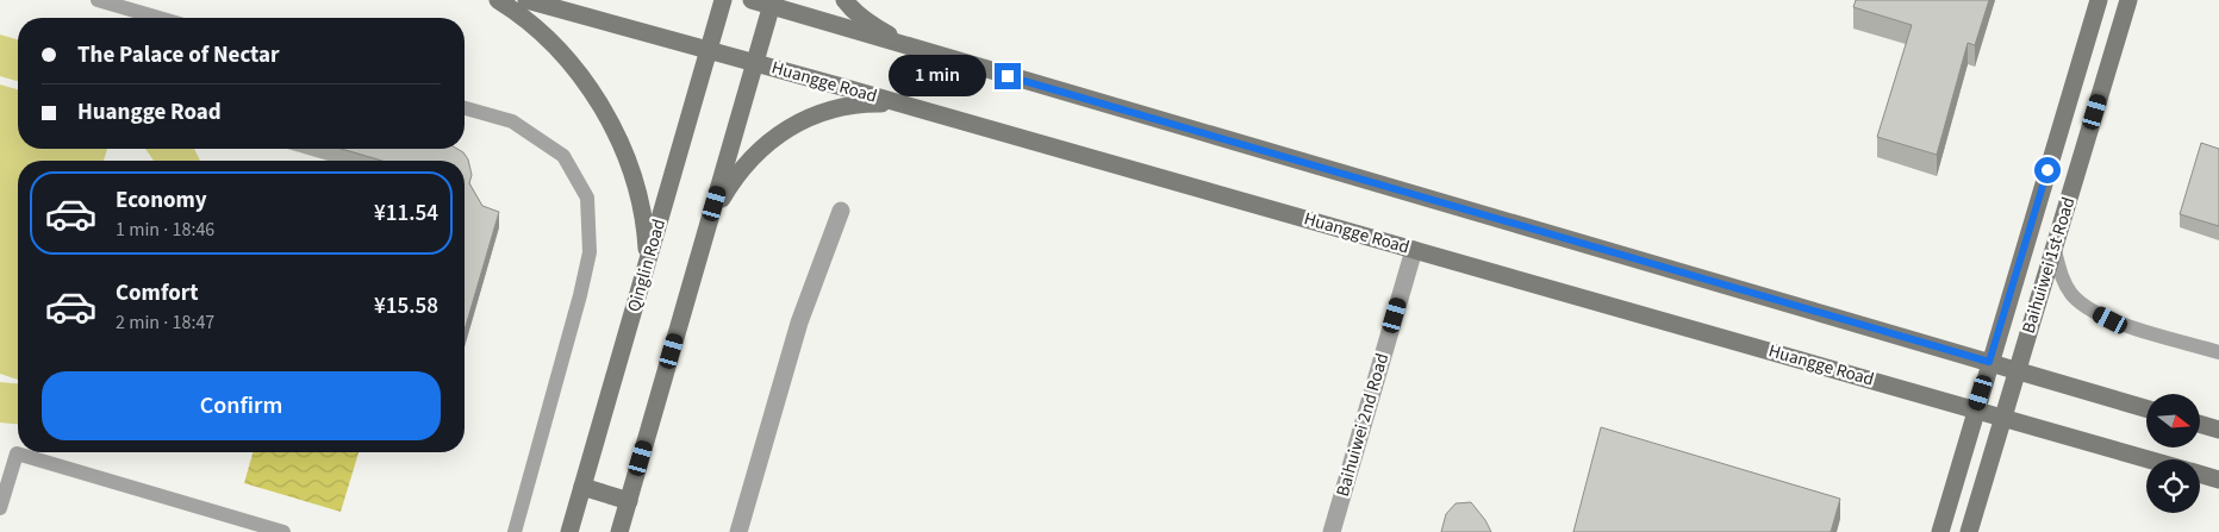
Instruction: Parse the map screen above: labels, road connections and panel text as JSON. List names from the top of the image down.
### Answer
{
  "streets": {
    "main road": ["Huangge Road", "Qinglin Road", "Baihuiwei 1st Road"],
    "street": ["Baihuiwei 2nd Road"]
  },
  "crossings": [
    ["Huangge Road", "Qinglin Road"],
    ["Huangge Road", "Baihuiwei 1st Road"],
    ["Huangge Road", "Baihuiwei 2nd Road"]
  ],
  "north": "right",
  "page": {
    "banner": ["The Palace of Nectar", "Huangge Road"],
    "bubble": "1 min",
    "list": [
      {
        "name": "Economy",
        "note": "1 min · 18:46",
        "value": "¥11.54"
      },
      {
        "name": "Comfort",
        "note": "2 min · 18:47",
        "value": "¥15.58"
      }
    ],
    "buttons": "Confirm"
  }
}
